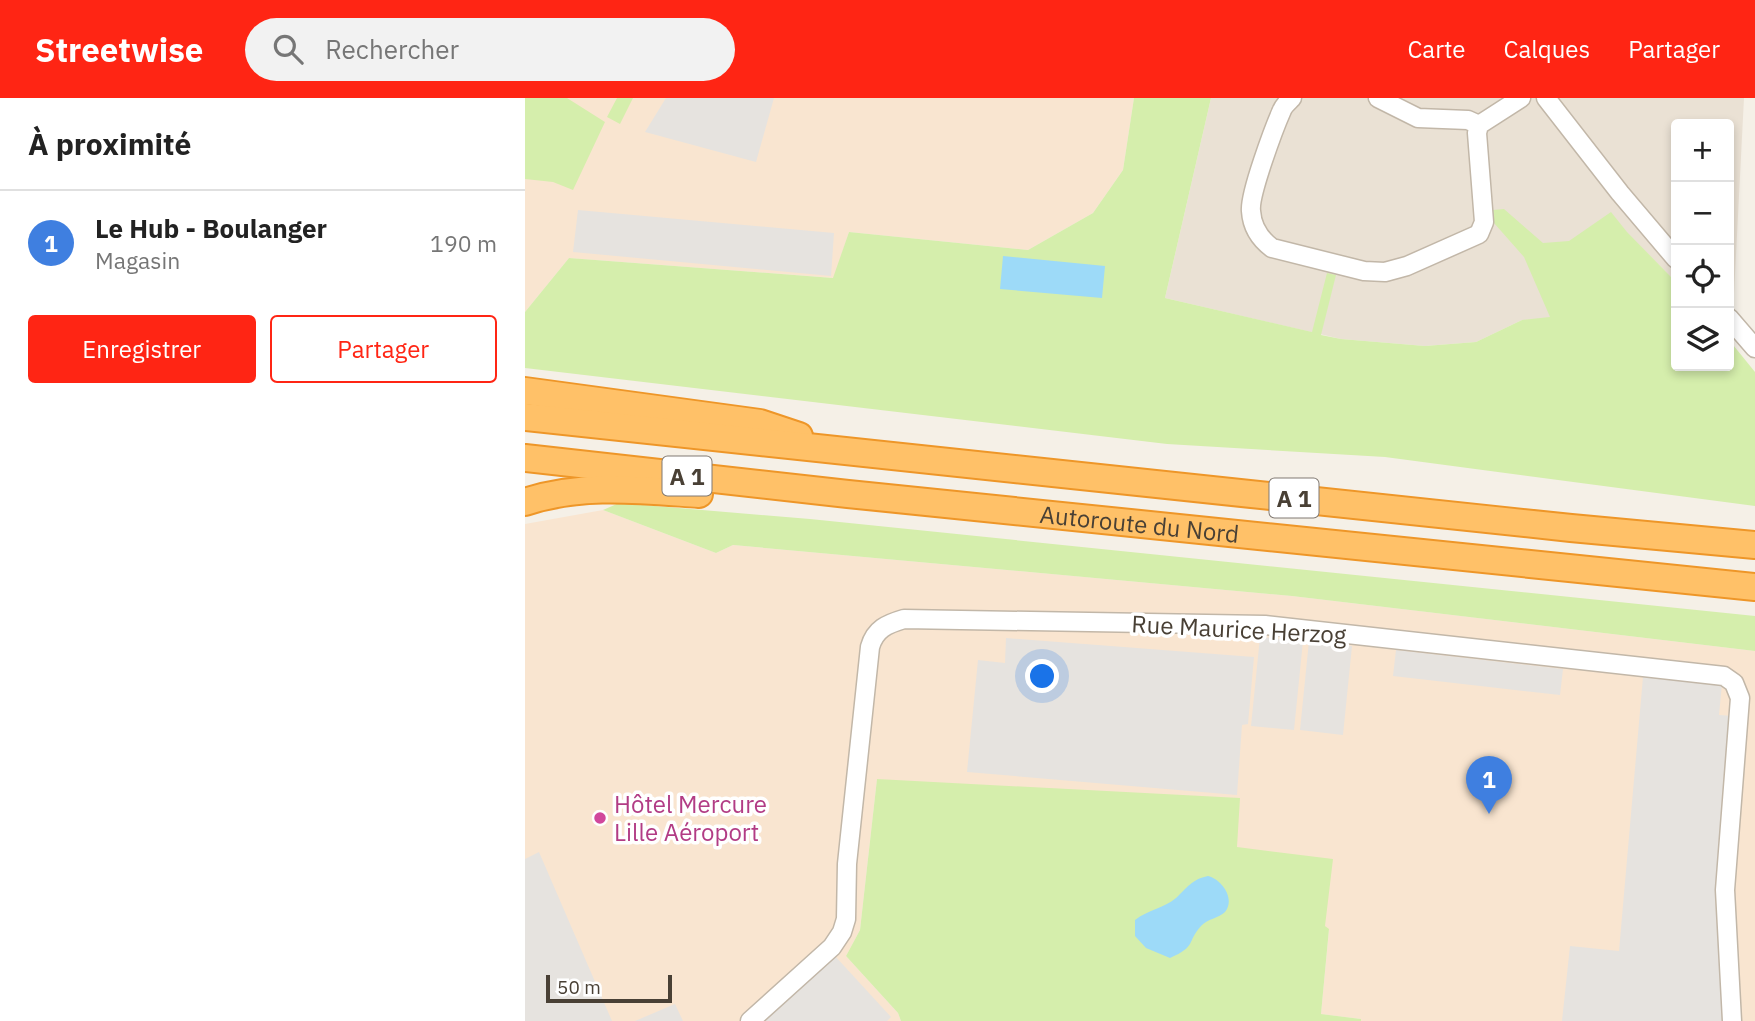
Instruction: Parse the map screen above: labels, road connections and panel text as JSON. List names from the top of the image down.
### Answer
{
  "streets": {
    "highway": ["A 1", "Autoroute du Nord"],
    "street": ["Rue Maurice Herzog"]
  },
  "places": ["Hôtel Mercure Lille Aéroport"],
  "scale_bar": "50 m",
  "page": {
    "header": "Streetwise",
    "search": "Rechercher",
    "nav": ["Carte", "Calques", "Partager"],
    "heading": "À proximité",
    "map_buttons": ["+", "−"],
    "list": [
      {
        "mark": "1",
        "name": "Le Hub - Boulanger",
        "note": "Magasin",
        "value": "190 m"
      }
    ],
    "buttons": ["Enregistrer", "Partager"],
    "pins": "1",
    "scale": "50 m"
  }
}
